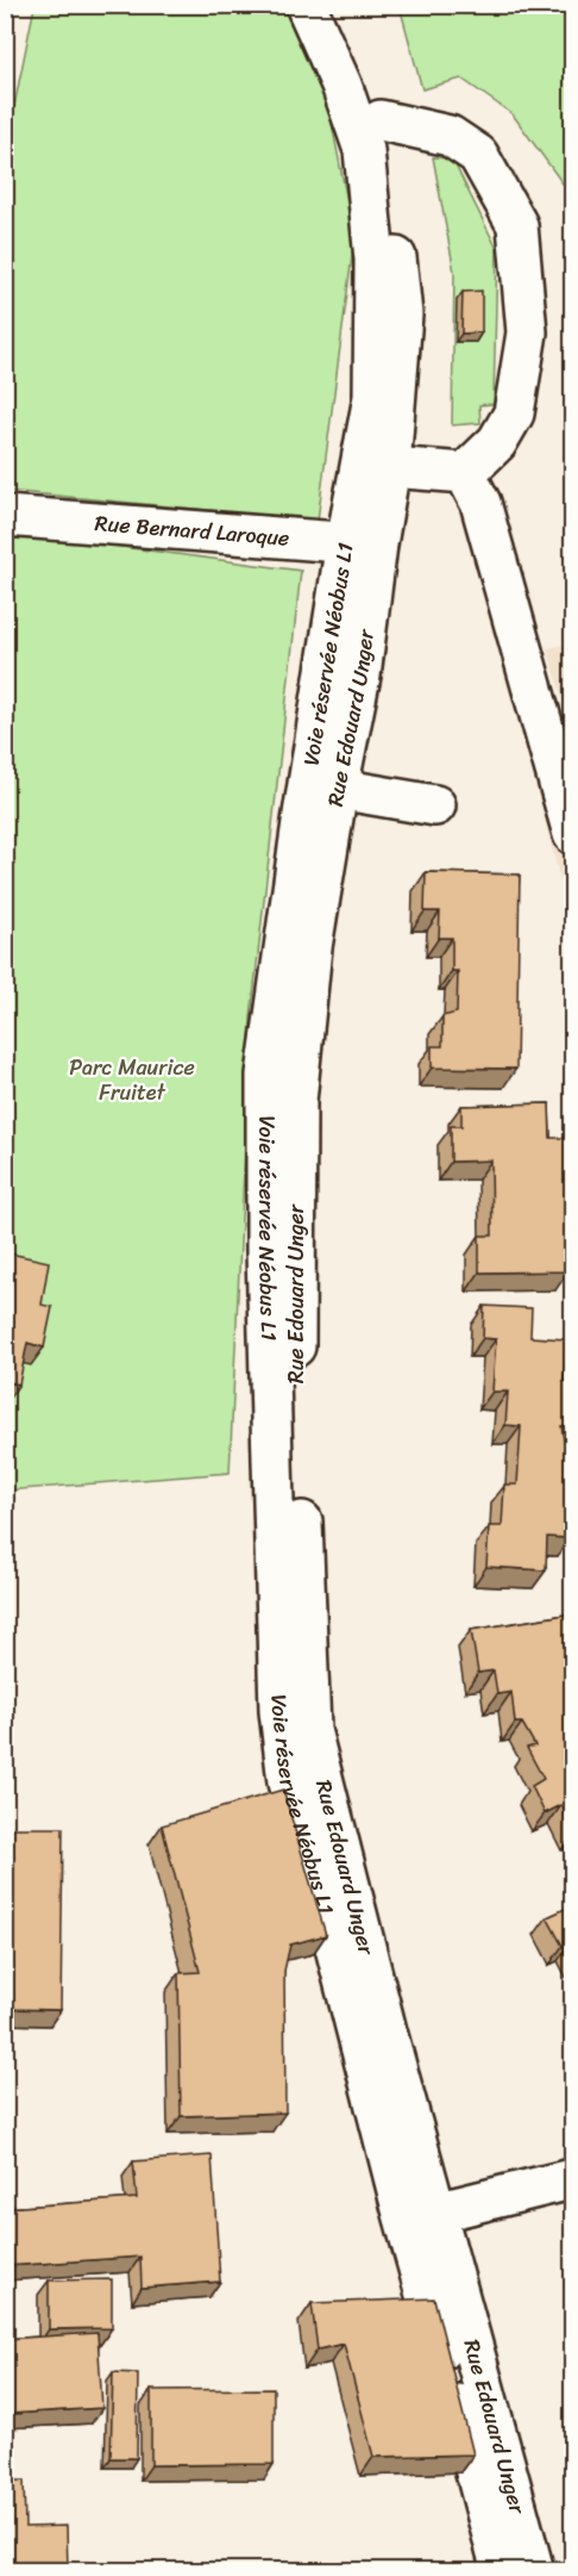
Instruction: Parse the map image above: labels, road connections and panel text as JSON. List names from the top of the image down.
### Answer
{
  "streets": {
    "street": ["Rue Bernard Laroque", "Voie réservée Néobus L1", "Rue Edouard Unger"]
  },
  "crossings": [
    ["Rue Bernard Laroque", "Voie réservée Néobus L1"],
    ["Rue Bernard Laroque", "Rue Edouard Unger"],
    ["Voie réservée Néobus L1", "Rue Edouard Unger"]
  ],
  "parks": ["Parc Maurice Fruitet"]
}
